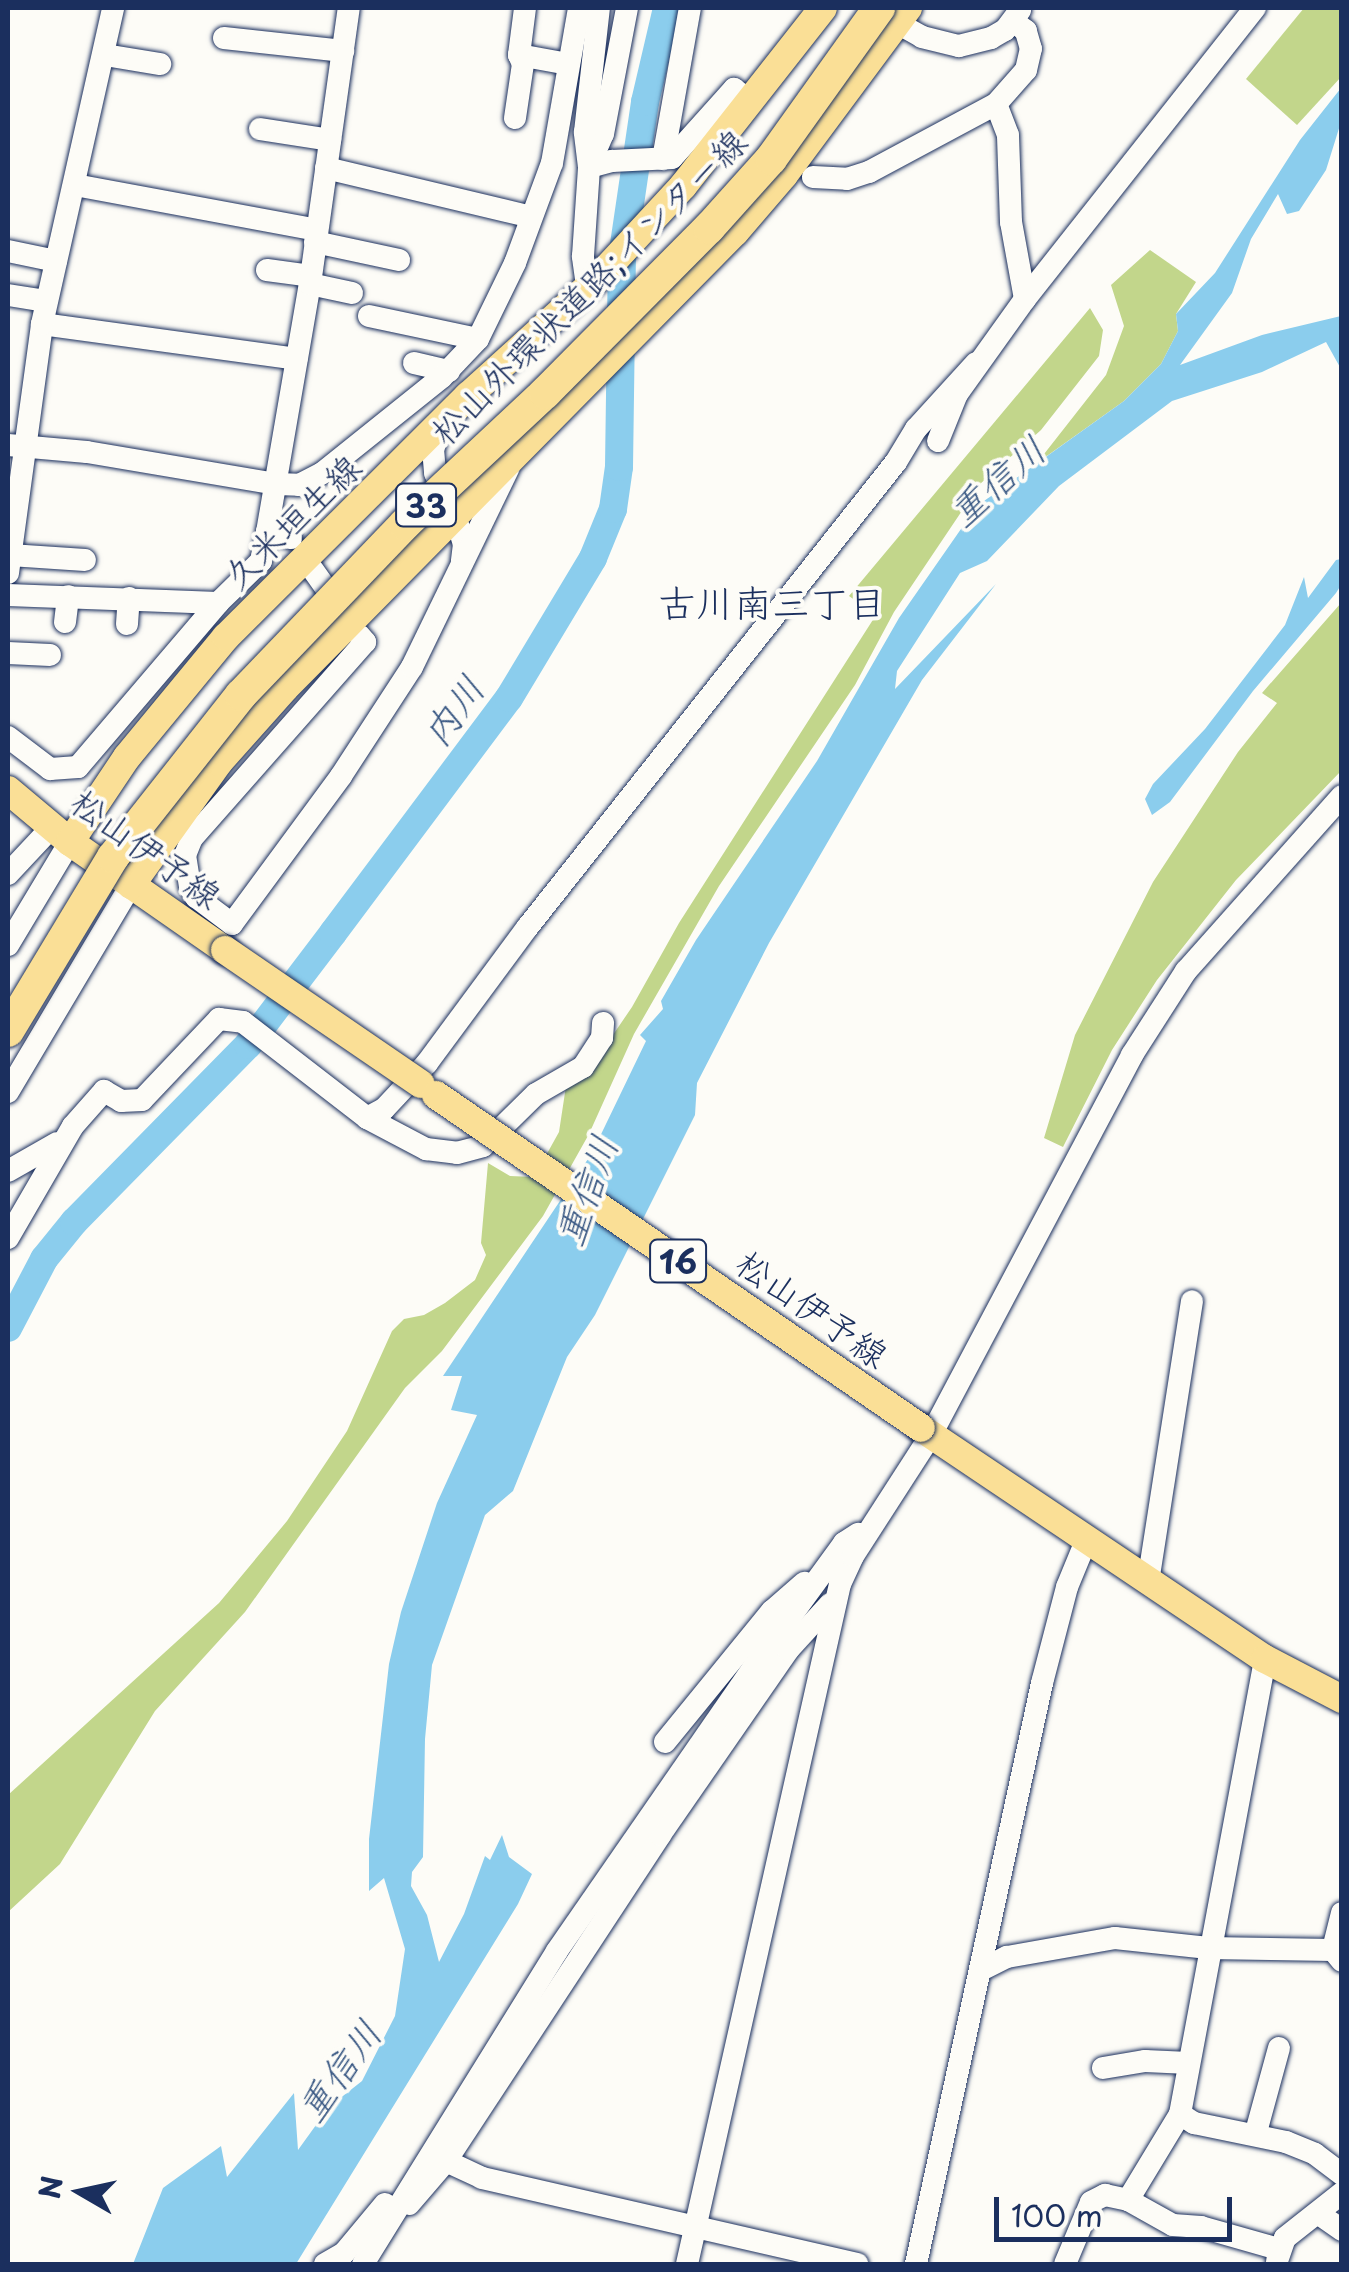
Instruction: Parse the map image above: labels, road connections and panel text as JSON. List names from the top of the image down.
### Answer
{
  "streets": {
    "highway": ["松山外環状道路;インター線", "33"],
    "main road": ["久米垣生線", "松山伊予線", "16"]
  },
  "crossings": [
    ["久米垣生線", "松山伊予線"]
  ],
  "districts": ["古川南三丁目"],
  "water": ["重信川", "内川"],
  "scale_bar": "100 m",
  "north": "left"
}
